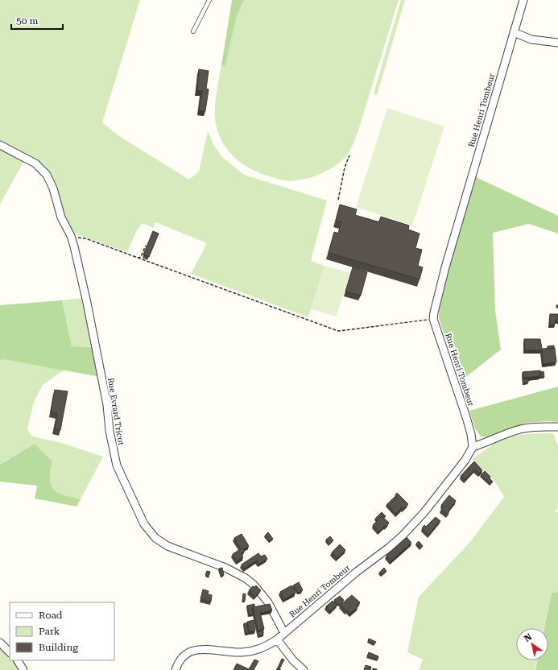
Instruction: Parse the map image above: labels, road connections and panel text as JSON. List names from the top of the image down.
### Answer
{
  "streets": {
    "street": ["Rue Henri Tombeur", "Rue Evrard Tricot"]
  },
  "crossings": [
    ["Rue Henri Tombeur", "Rue Evrard Tricot"]
  ],
  "legend": ["Road", "Park", "Building"],
  "scale_bar": "50 m",
  "north": "top left"
}
